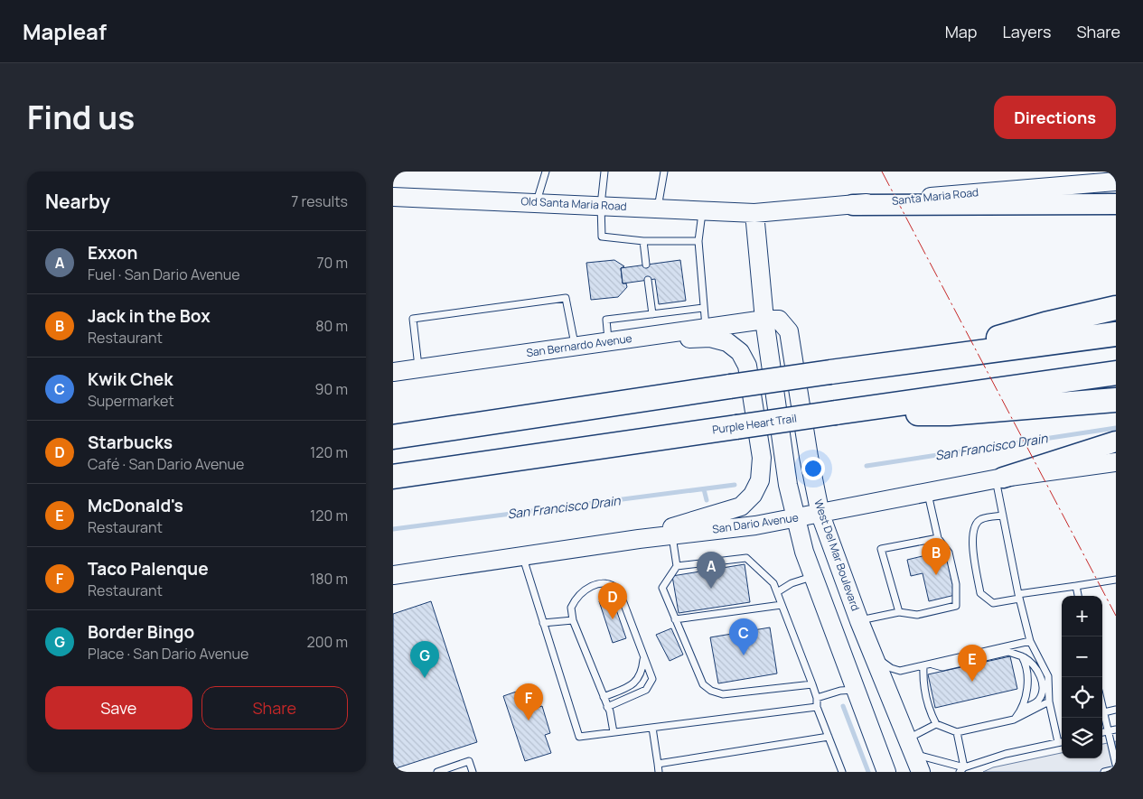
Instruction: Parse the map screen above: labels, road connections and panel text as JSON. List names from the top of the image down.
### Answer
{
  "streets": {
    "highway": ["Purple Heart Trail"],
    "main road": [
      "Santa Maria Road",
      "Old Santa Maria Road",
      "San Bernardo Avenue",
      "San Dario Avenue",
      "West Del Mar Boulevard"
    ]
  },
  "crossings": [
    ["Santa Maria Road", "Old Santa Maria Road"],
    ["San Bernardo Avenue", "West Del Mar Boulevard"],
    ["San Dario Avenue", "West Del Mar Boulevard"]
  ],
  "water": ["San Francisco Drain"],
  "page": {
    "header": "Mapleaf",
    "nav": ["Map", "Layers", "Share"],
    "title": "Find us",
    "buttons": [
      "Directions",
      ["Save", "Share"]
    ],
    "heading": ["Nearby", "7 results"],
    "list": [
      {
        "mark": "A",
        "name": "Exxon",
        "note": "Fuel · San Dario Avenue",
        "value": "70 m"
      },
      {
        "mark": "B",
        "name": "Jack in the Box",
        "note": "Restaurant",
        "value": "80 m"
      },
      {
        "mark": "C",
        "name": "Kwik Chek",
        "note": "Supermarket",
        "value": "90 m"
      },
      {
        "mark": "D",
        "name": "Starbucks",
        "note": "Café · San Dario Avenue",
        "value": "120 m"
      },
      {
        "mark": "E",
        "name": "McDonald's",
        "note": "Restaurant",
        "value": "120 m"
      },
      {
        "mark": "F",
        "name": "Taco Palenque",
        "note": "Restaurant",
        "value": "180 m"
      },
      {
        "mark": "G",
        "name": "Border Bingo",
        "note": "Place · San Dario Avenue",
        "value": "200 m"
      }
    ],
    "pins": [
      "B",
      "A",
      "D",
      "C",
      "G",
      "E",
      "F"
    ],
    "map_buttons": ["+", "−"]
  }
}
